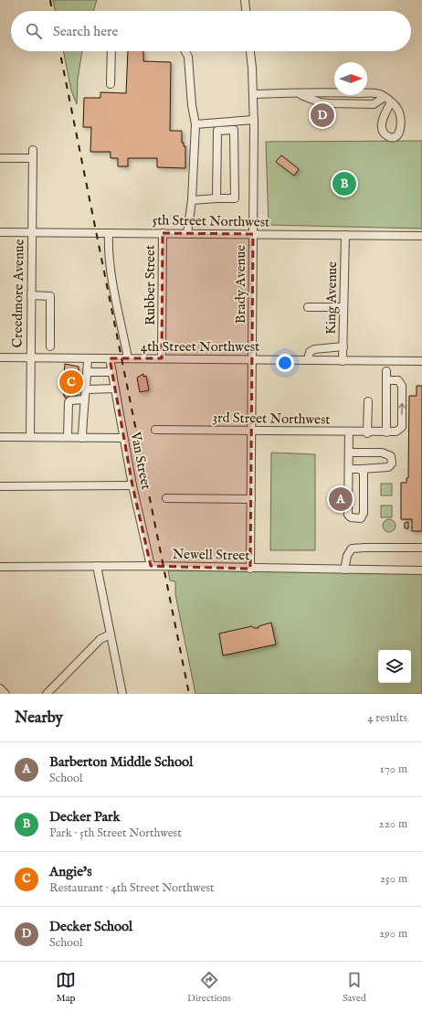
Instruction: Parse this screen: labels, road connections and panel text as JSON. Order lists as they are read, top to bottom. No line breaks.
{"streets":{"street":["5th Street Northwest","Brady Avenue","Rubber Street","Creedmore Avenue","King Avenue","4th Street Northwest","3rd Street Northwest","Van Street","Newell Street"]},"crossings":[["5th Street Northwest","Brady Avenue"],["5th Street Northwest","Rubber Street"],["5th Street Northwest","Creedmore Avenue"],["5th Street Northwest","King Avenue"],["Brady Avenue","4th Street Northwest"],["Brady Avenue","3rd Street Northwest"],["Brady Avenue","Newell Street"],["Rubber Street","4th Street Northwest"],["Creedmore Avenue","4th Street Northwest"],["King Avenue","4th Street Northwest"],["4th Street Northwest","Van Street"],["Van Street","Newell Street"]],"north":"right","page":{"search":"Search here","pins":["D","B","C","A"],"heading":["Nearby","4 results"],"list":[{"mark":"A","name":"Barberton Middle School","note":"School","value":"170 m"},{"mark":"B","name":"Decker Park","note":"Park · 5th Street Northwest","value":"220 m"},{"mark":"C","name":"Angie's","note":"Restaurant · 4th Street Northwest","value":"250 m"},{"mark":"D","name":"Decker School","note":"School","value":"290 m"}],"nav":["Map","Directions","Saved"]}}
